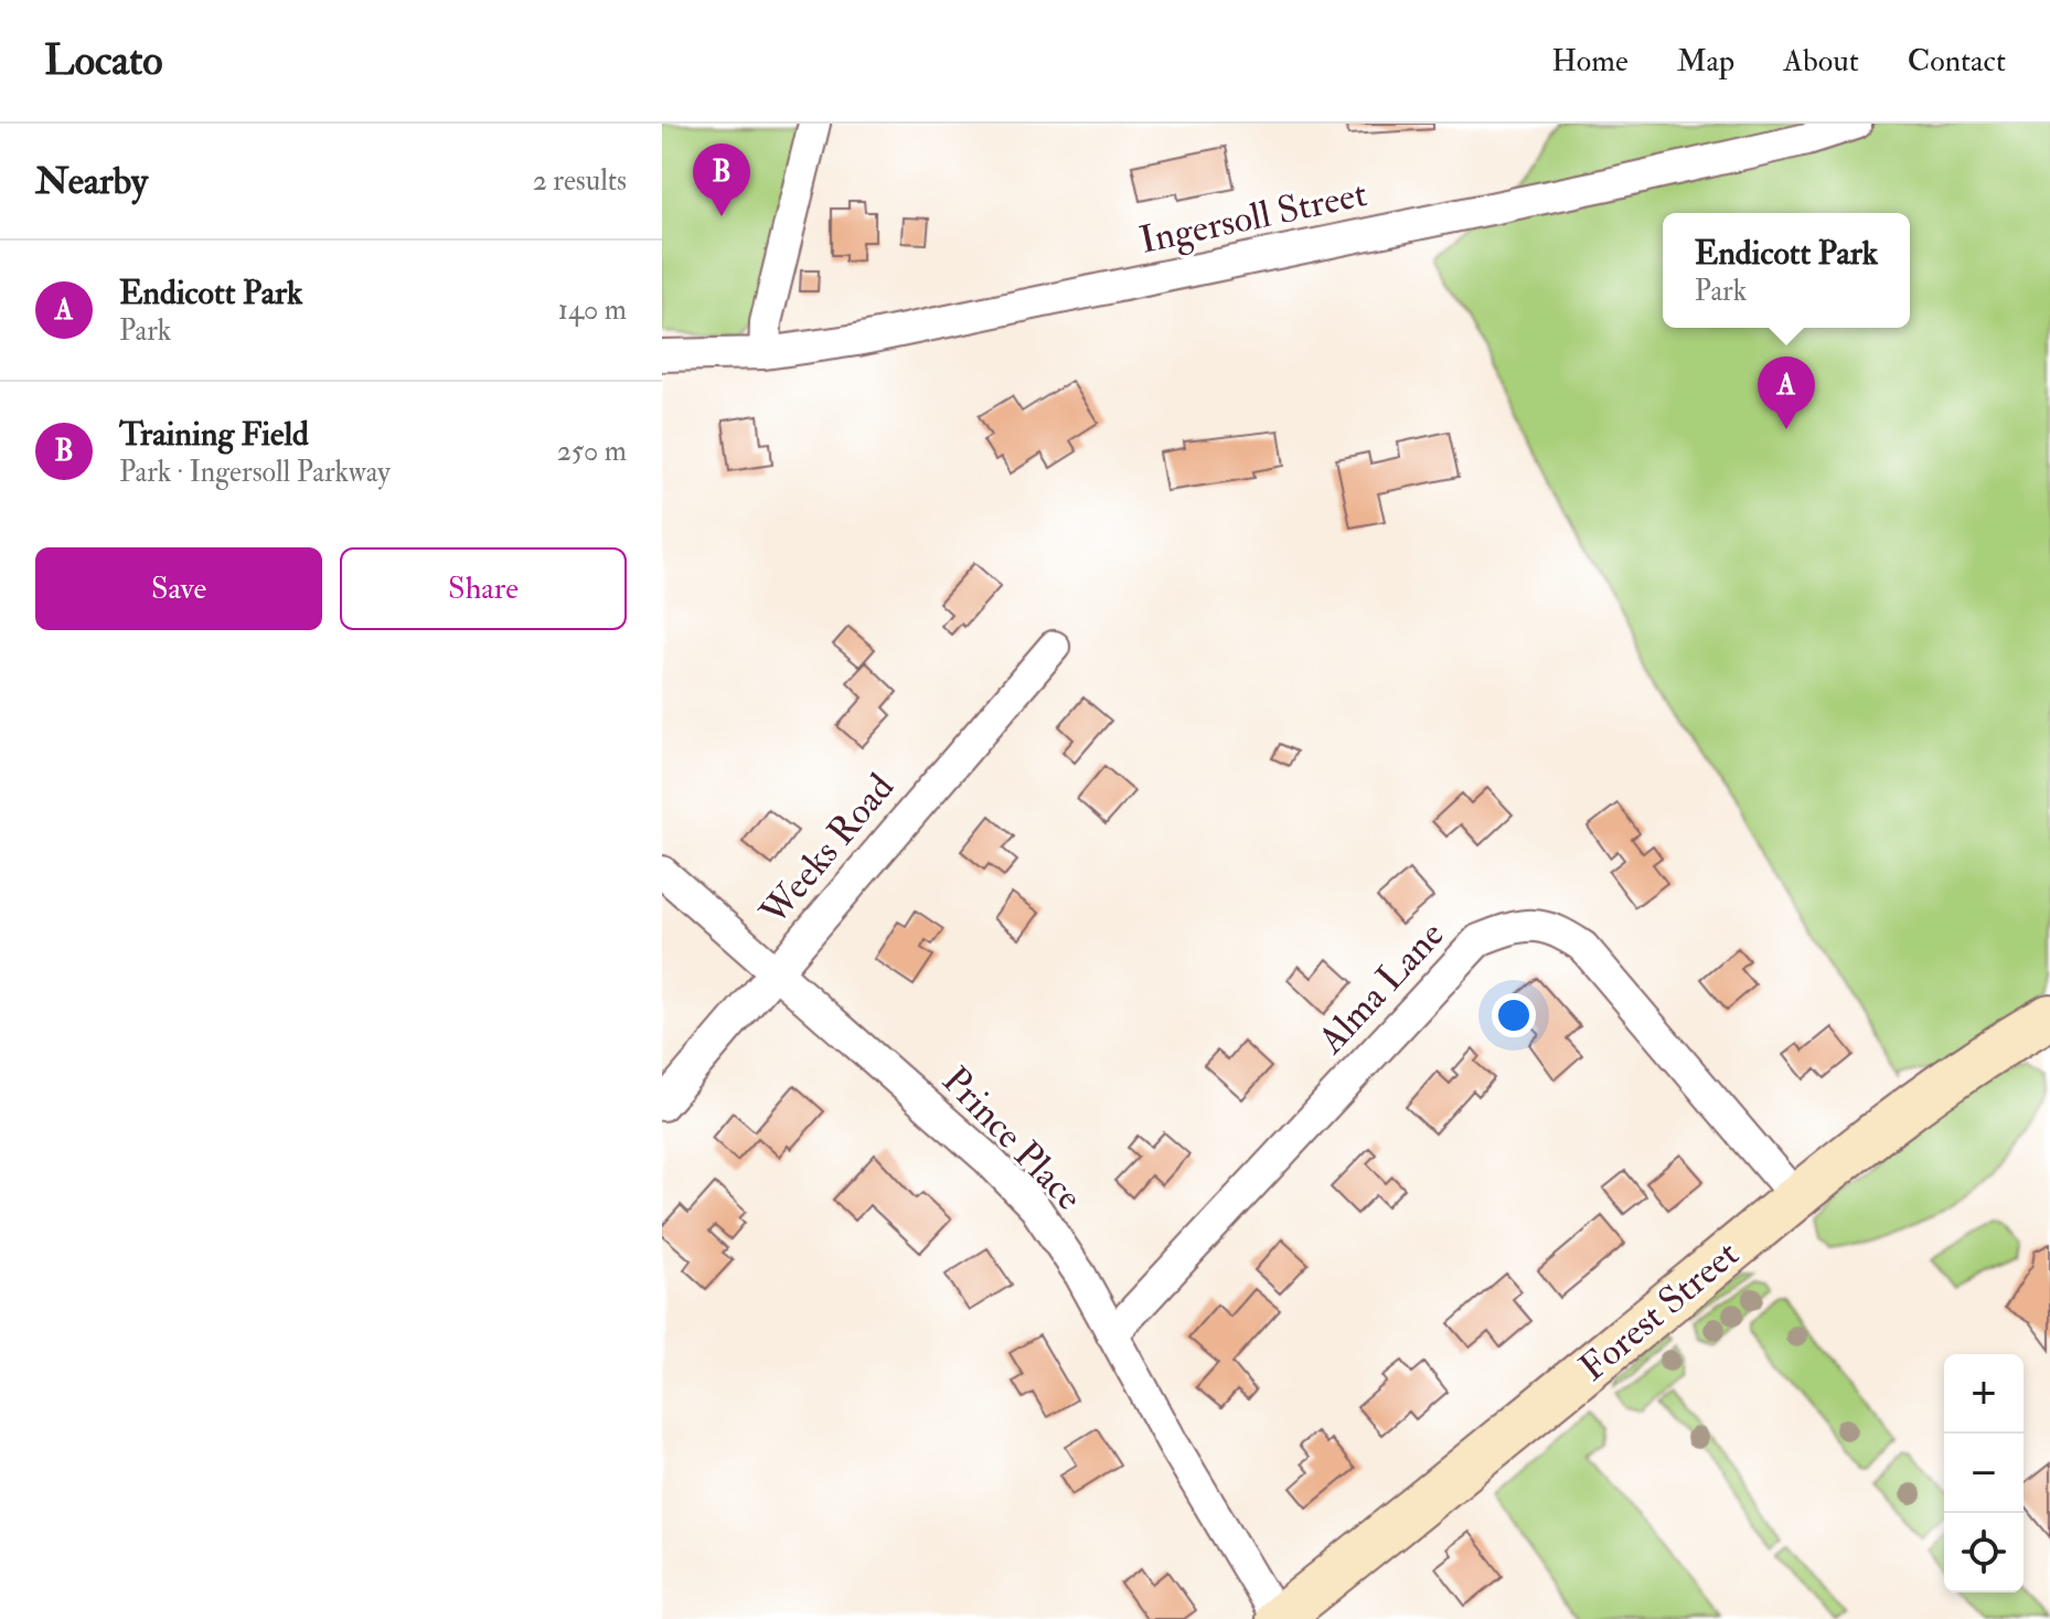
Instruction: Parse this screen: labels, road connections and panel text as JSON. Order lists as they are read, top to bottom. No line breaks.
{"streets":{"street":["Ingersoll Street","Weeks Road","Alma Lane","Prince Place","Forest Street"]},"crossings":[["Weeks Road","Prince Place"],["Alma Lane","Prince Place"],["Alma Lane","Forest Street"],["Prince Place","Forest Street"]],"page":{"header":"Locato","nav":["Home","Map","About","Contact"],"heading":["Nearby","2 results"],"pins":["B","A"],"popup":["Endicott Park","Park"],"list":[{"mark":"A","name":"Endicott Park","note":"Park","value":"140 m"},{"mark":"B","name":"Training Field","note":"Park · Ingersoll Parkway","value":"250 m"}],"buttons":["Save","Share"],"map_buttons":["+","−"]}}
